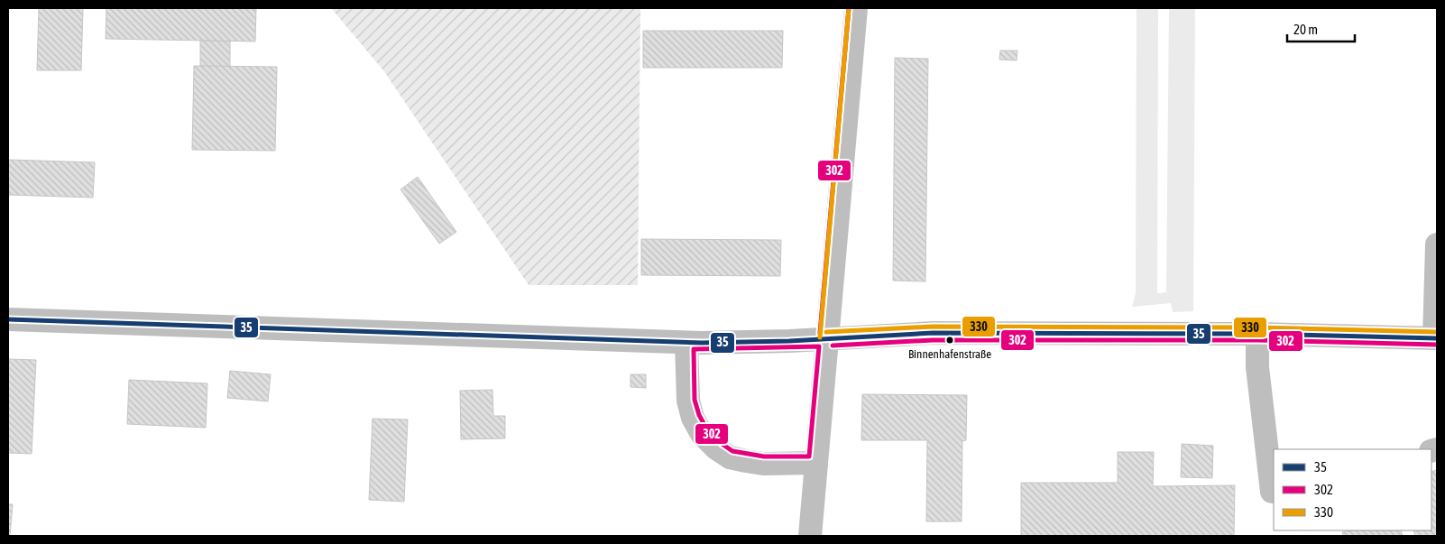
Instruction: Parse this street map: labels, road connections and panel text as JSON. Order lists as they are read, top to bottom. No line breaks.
{"places":["Binnenhafenstraße"],"lines":["transit line 302","transit line 330","transit line 35"],"legend":["35","302","330"],"scale_bar":"20 m"}
